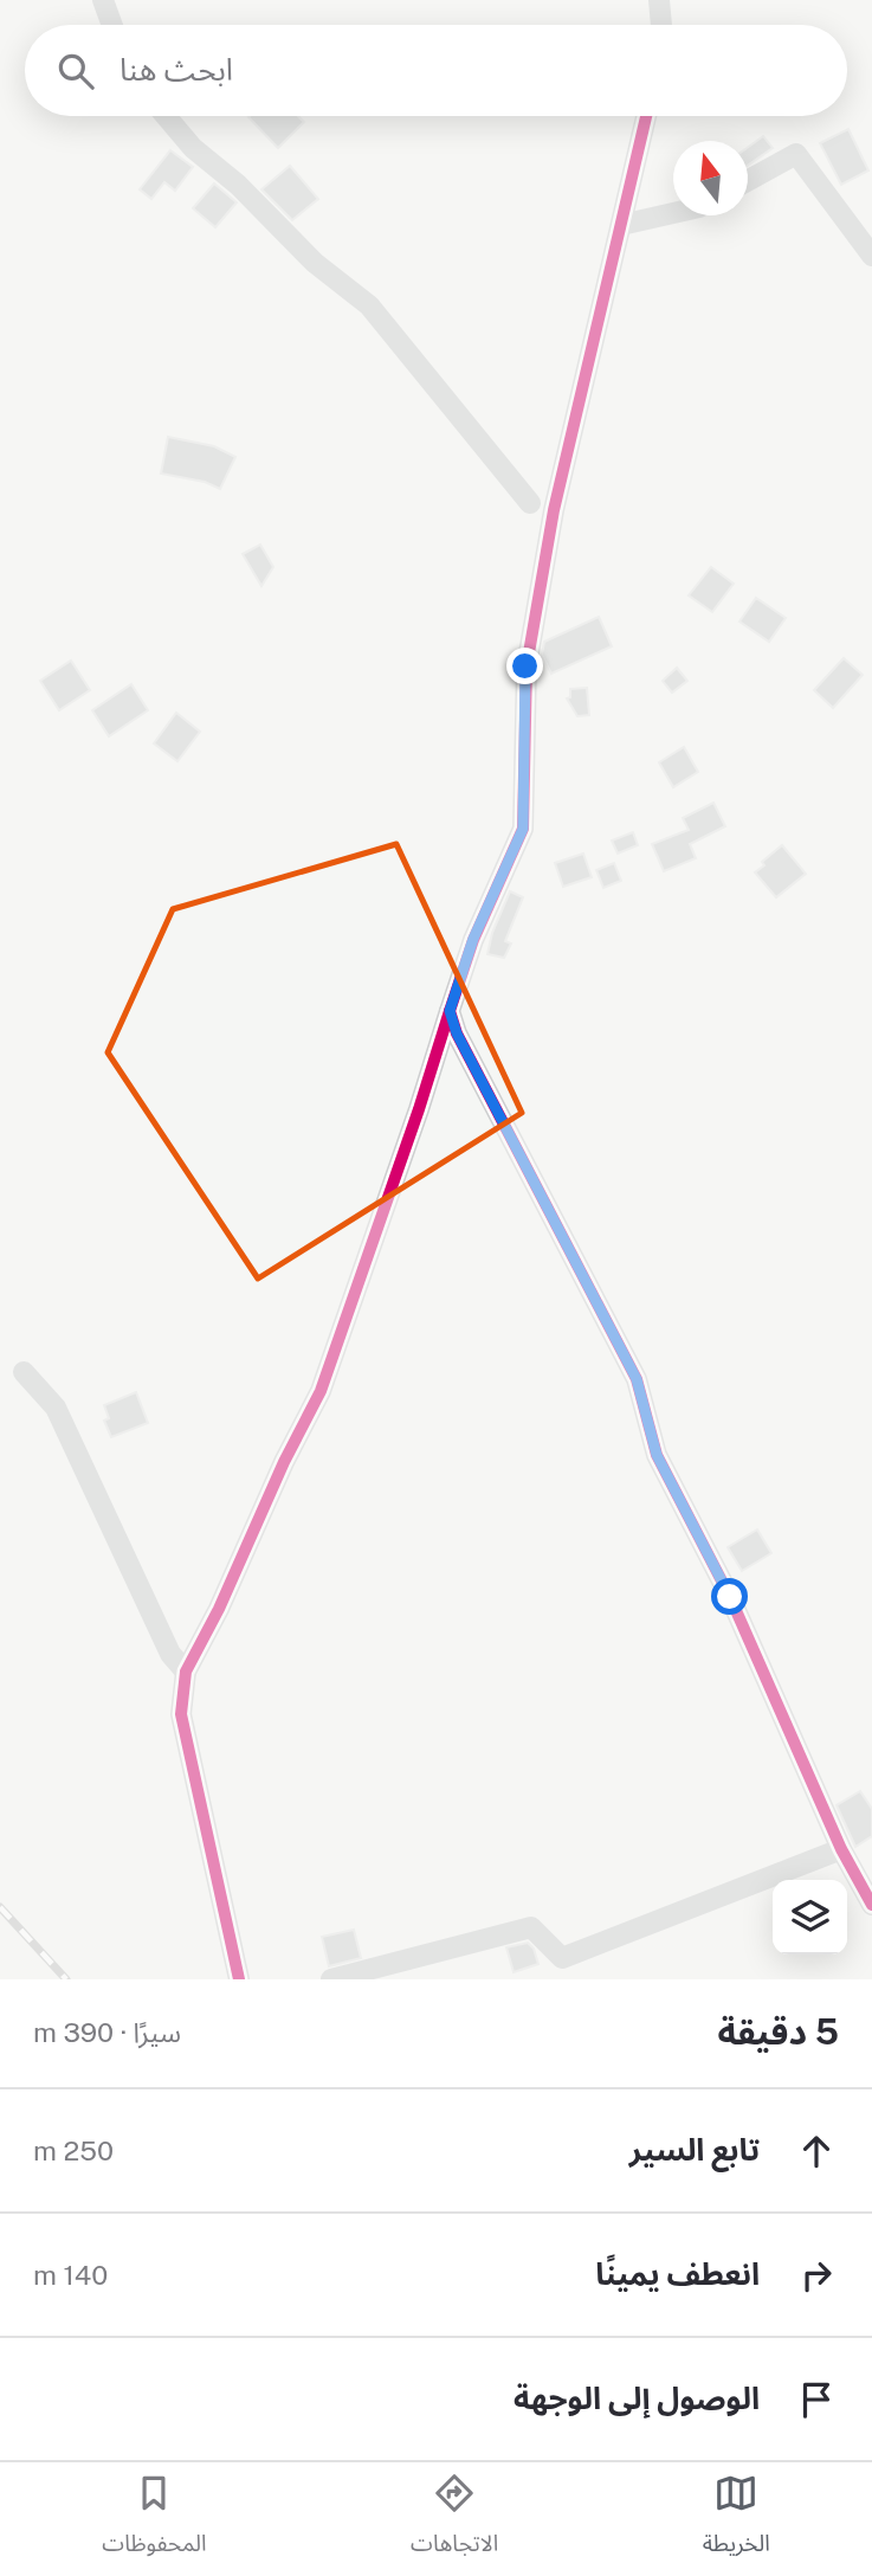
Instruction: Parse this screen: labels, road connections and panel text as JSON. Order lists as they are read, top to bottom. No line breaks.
{"north":"top","page":{"search":"ابحث هنا","heading":["5 دقيقة","سيرًا · 390 m"],"list":[["تابع السير","250 m"],["انعطف يمينًا","140 m"],"الوصول إلى الوجهة"],"nav":["الخريطة","الاتجاهات","المحفوظات"]}}
